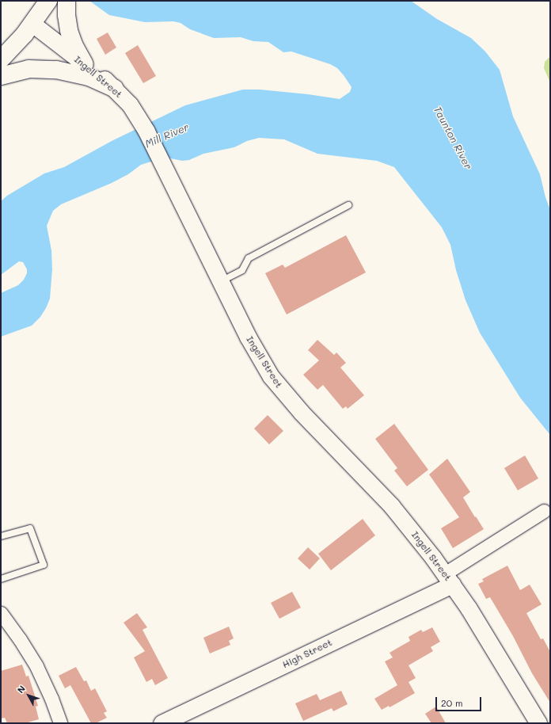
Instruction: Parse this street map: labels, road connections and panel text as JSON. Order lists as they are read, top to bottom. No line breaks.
{"streets":{"street":["Ingell Street","High Street"]},"crossings":[["Ingell Street","High Street"]],"water":["Mill River","Taunton River"],"scale_bar":"20 m","north":"top left"}
